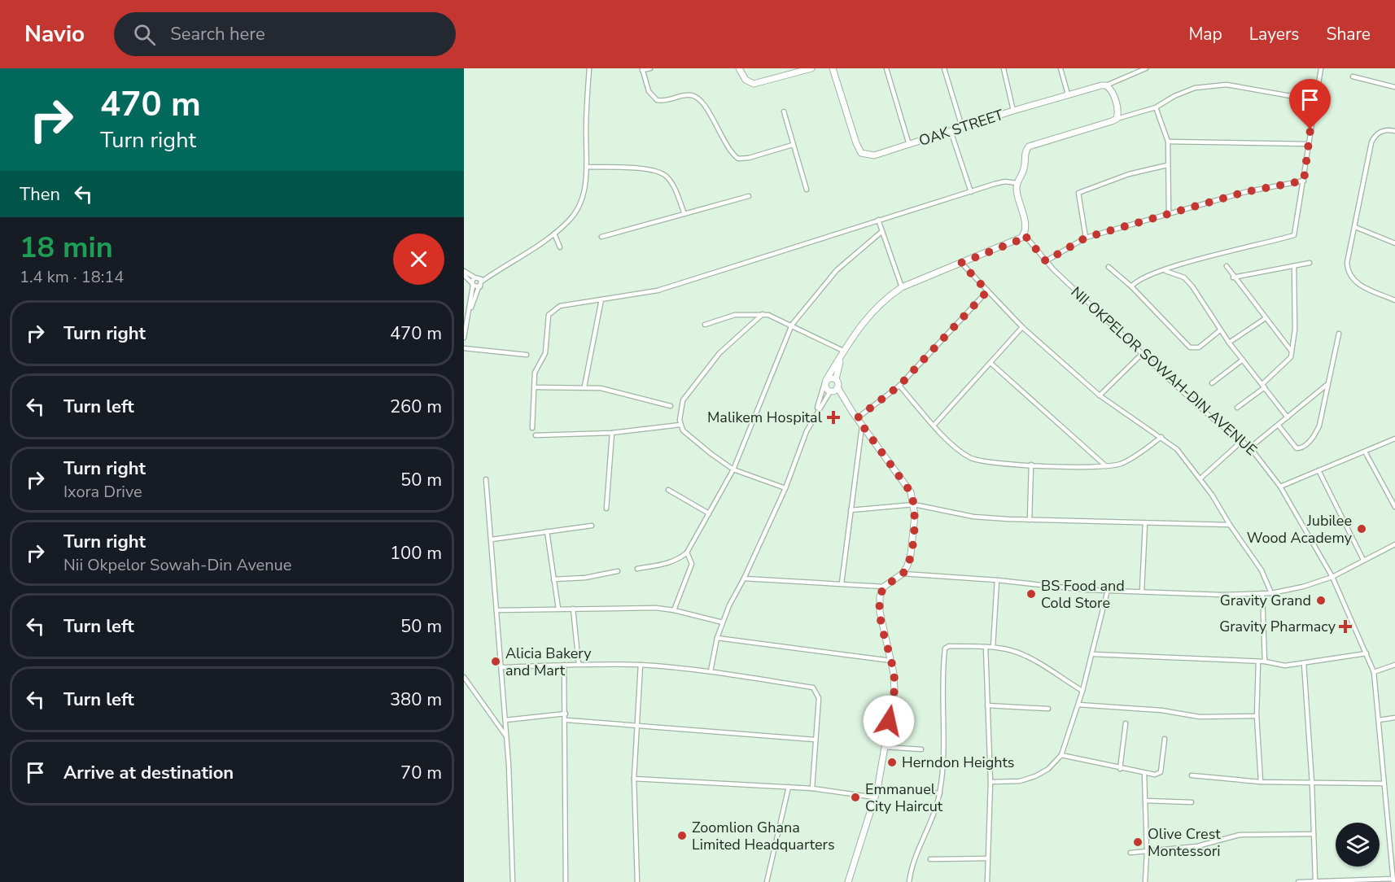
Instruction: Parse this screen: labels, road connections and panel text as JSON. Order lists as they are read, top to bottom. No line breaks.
{"streets":{"street":["OAK STREET","NII OKPELOR SOWAH-DIN AVENUE"]},"places":{"health":["Malikem Hospital","Gravity Pharmacy"],"other":["Jubilee Wood Academy","BS Food and Cold Store","Gravity Grand","Alicia Bakery and Mart","Herndon Heights","Emmanuel City Haircut","Zoomlion Ghana Limited Headquarters","Olive Crest Montessori"]},"page":{"header":"Navio","search":"Search here","nav":["Map","Layers","Share"],"turn":["470 m","Turn right"],"then":"Then","heading":["18 min","1.4 km · 18:14"],"list":[{"name":"Turn right","value":"470 m"},{"name":"Turn left","value":"260 m"},{"name":"Turn right","note":"Ixora Drive","value":"50 m"},{"name":"Turn right","note":"Nii Okpelor Sowah-Din Avenue","value":"100 m"},{"name":"Turn left","value":"50 m"},{"name":"Turn left","value":"380 m"},{"name":"Arrive at destination","value":"70 m"}]}}
